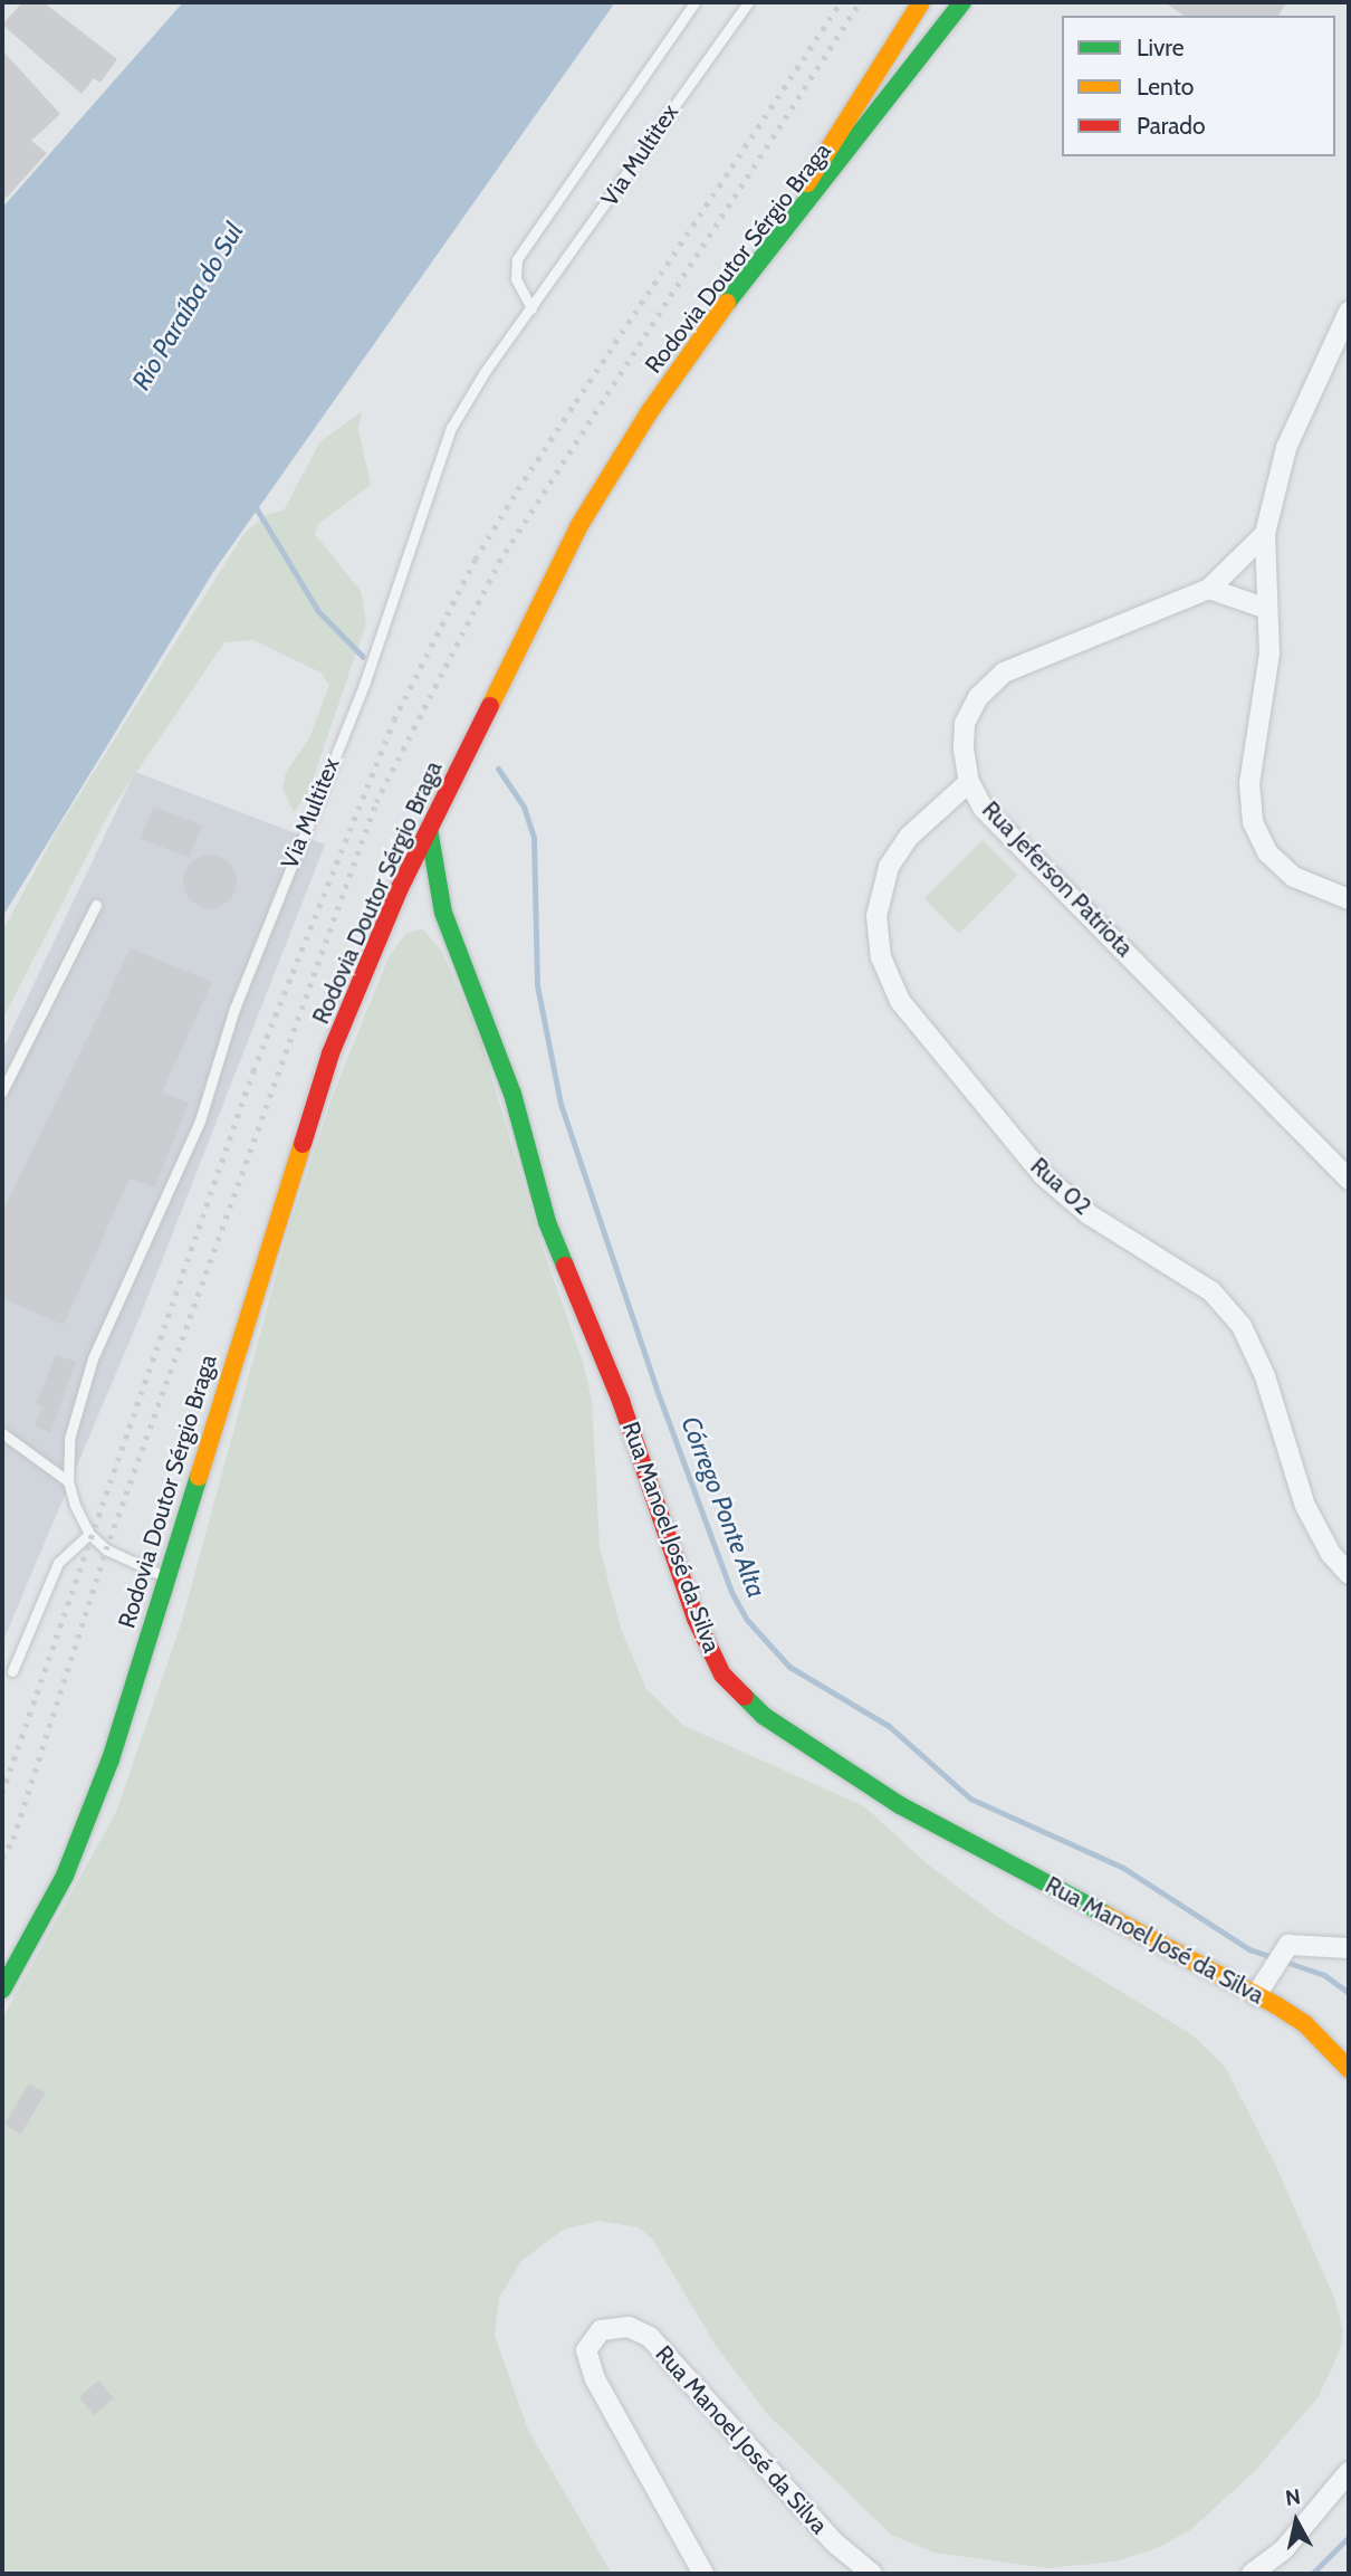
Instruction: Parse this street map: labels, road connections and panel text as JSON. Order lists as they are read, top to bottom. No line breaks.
{"streets":{"main road":["Rodovia Doutor Sérgio Braga","Rua Manoel José da Silva"],"street":["Rua Jeferson Patriota","Rua 02"],"lane":["Via Multitex"]},"crossings":[["Rodovia Doutor Sérgio Braga","Rua Manoel José da Silva"],["Rua Jeferson Patriota","Rua 02"]],"water":["Rio Paraíba do Sul","Córrego Ponte Alta"],"legend":["Livre","Lento","Parado"],"north":"top"}
